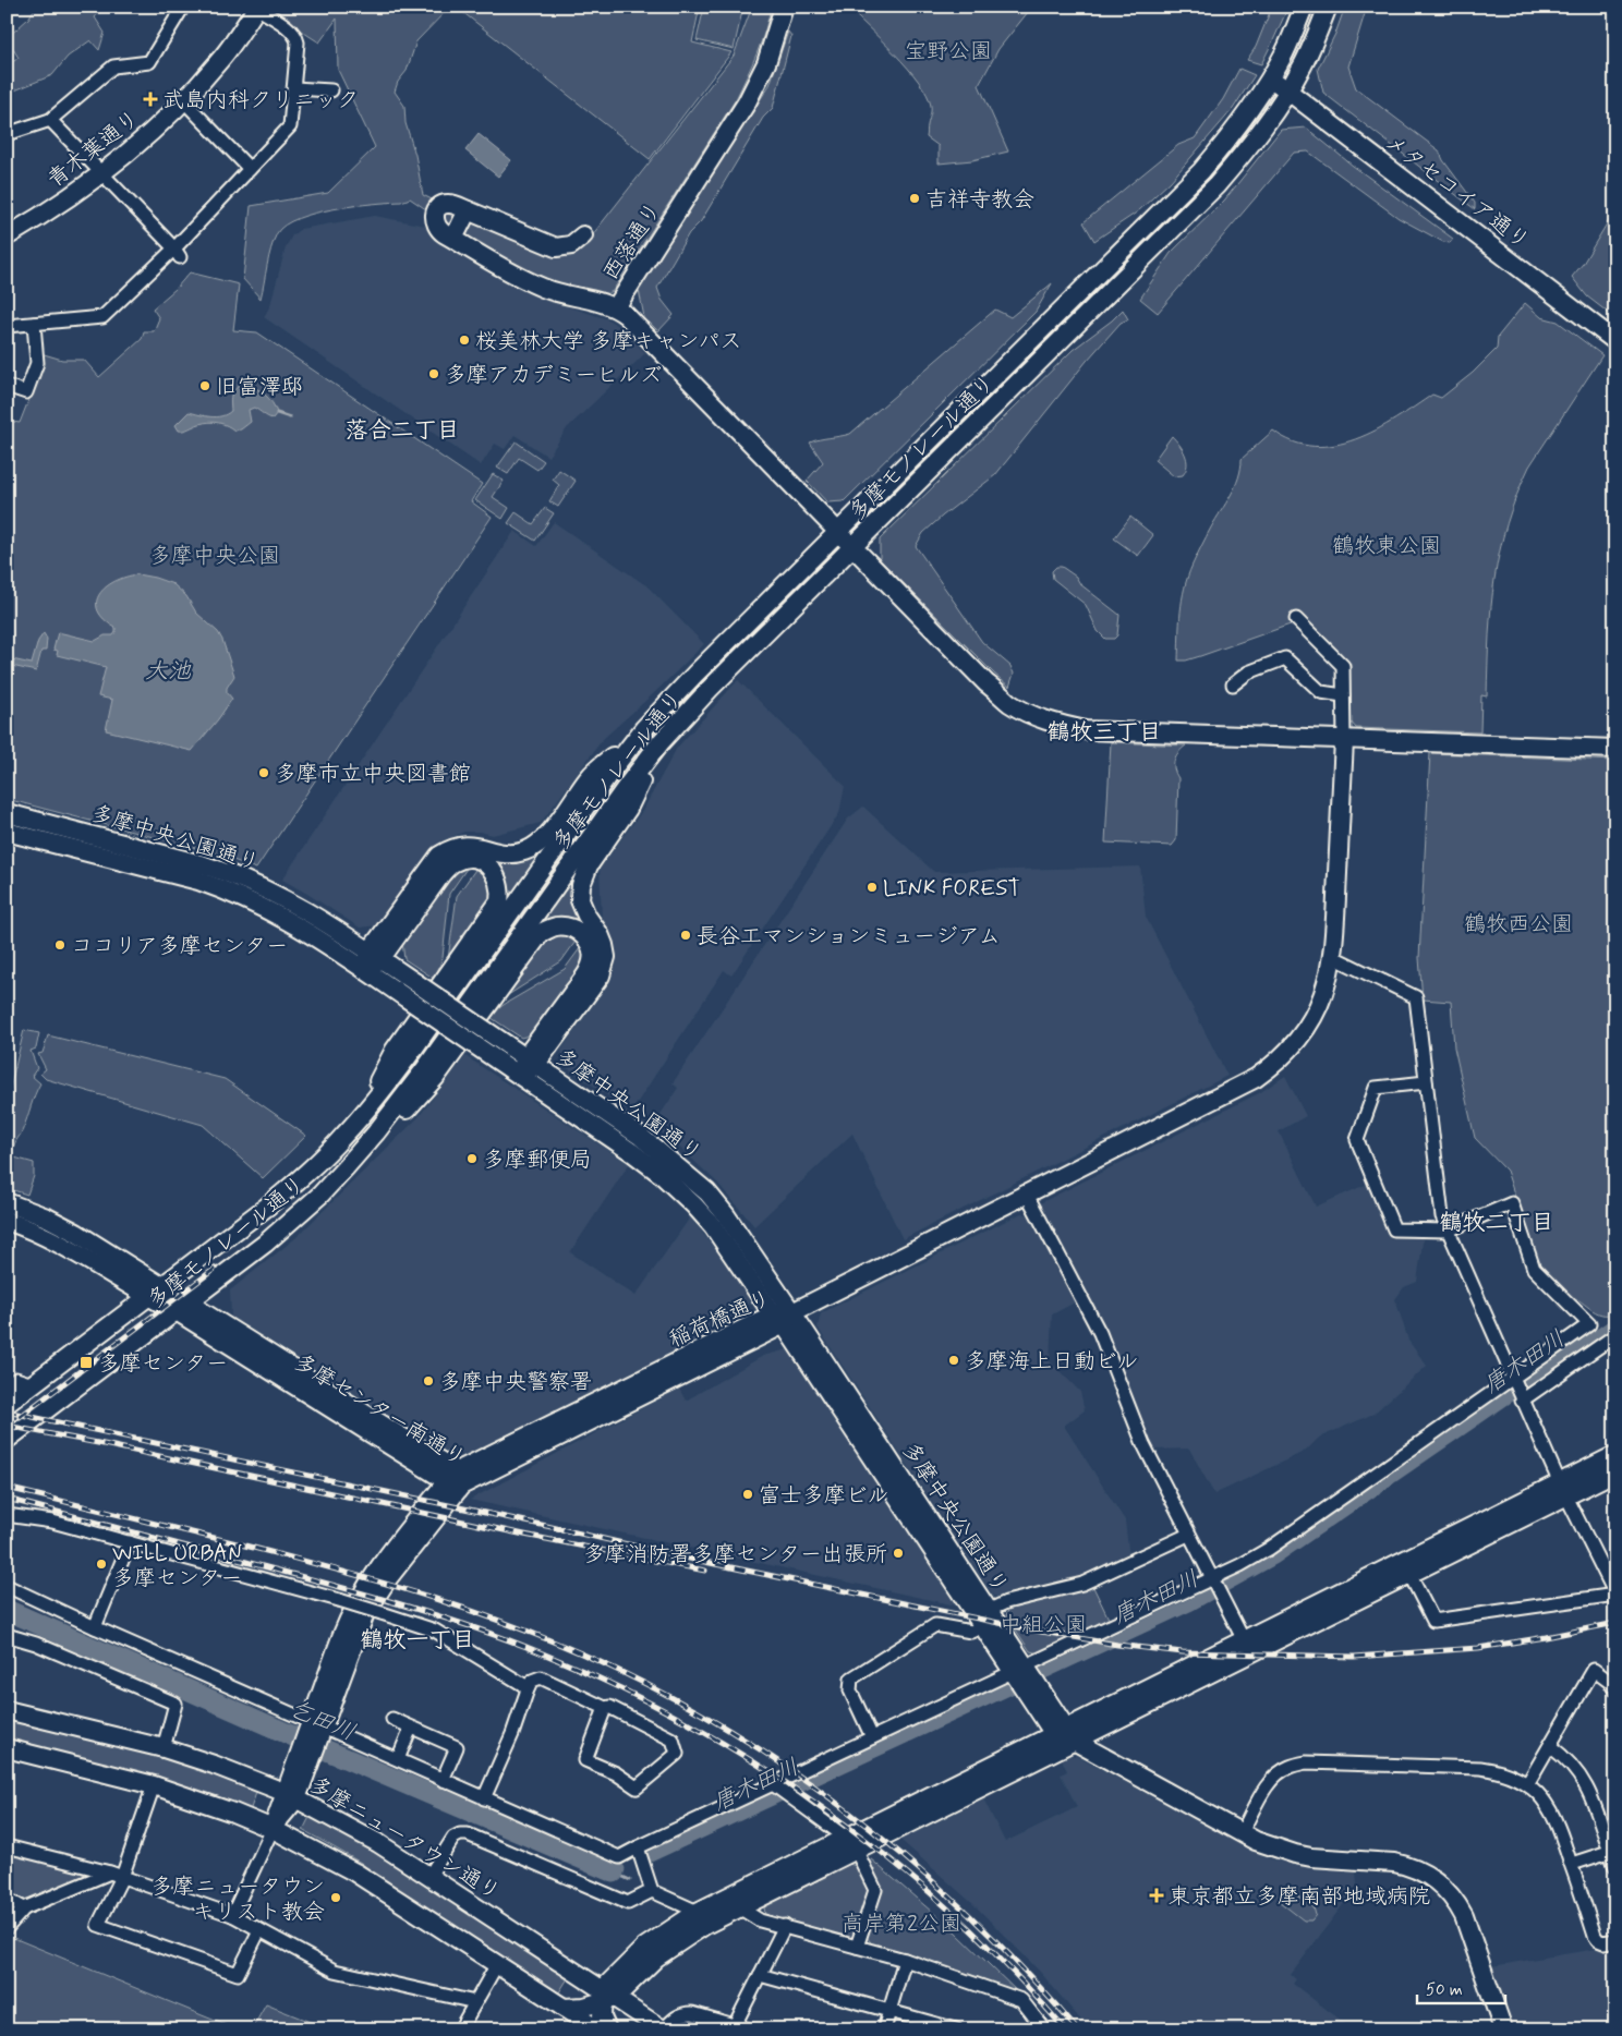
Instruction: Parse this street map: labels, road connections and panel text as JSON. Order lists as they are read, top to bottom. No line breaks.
{"streets":{"main road":["青木葉通り","メタセコイア通り","西落通り","多摩モノレール通り","多摩中央公園通り","稲荷橋通り","多摩センター南通り","多摩ニュータウン通り"]},"crossings":[["メタセコイア通り","多摩モノレール通り"],["西落通り","多摩モノレール通り"],["西落通り","稲荷橋通り"],["多摩モノレール通り","多摩センター南通り"],["多摩中央公園通り","稲荷橋通り"],["稲荷橋通り","多摩センター南通り"],["稲荷橋通り","多摩ニュータウン通り"]],"districts":["落合二丁目","鶴牧三丁目","鶴牧二丁目","鶴牧一丁目"],"water":["大池","唐木田川","乞田川"],"parks":["宝野公園","鶴牧東公園","多摩中央公園","鶴牧西公園","中組公園","高岸第2公園"],"places":{"health":["武島内科クリニック","東京都立多摩南部地域病院"],"other":["吉祥寺教会","桜美林大学 多摩キャンパス","多摩アカデミーヒルズ","旧富澤邸","多摩市立中央図書館","LINK FOREST","長谷工マンションミュージアム","ココリア多摩センター","多摩郵便局","多摩海上日動ビル","多摩中央警察署","富士多摩ビル","多摩消防署多摩センター出張所","WILL URBAN 多摩センター","多摩ニュータウン キリスト教会"],"transit":["多摩センター"]},"scale_bar":"50 m"}
